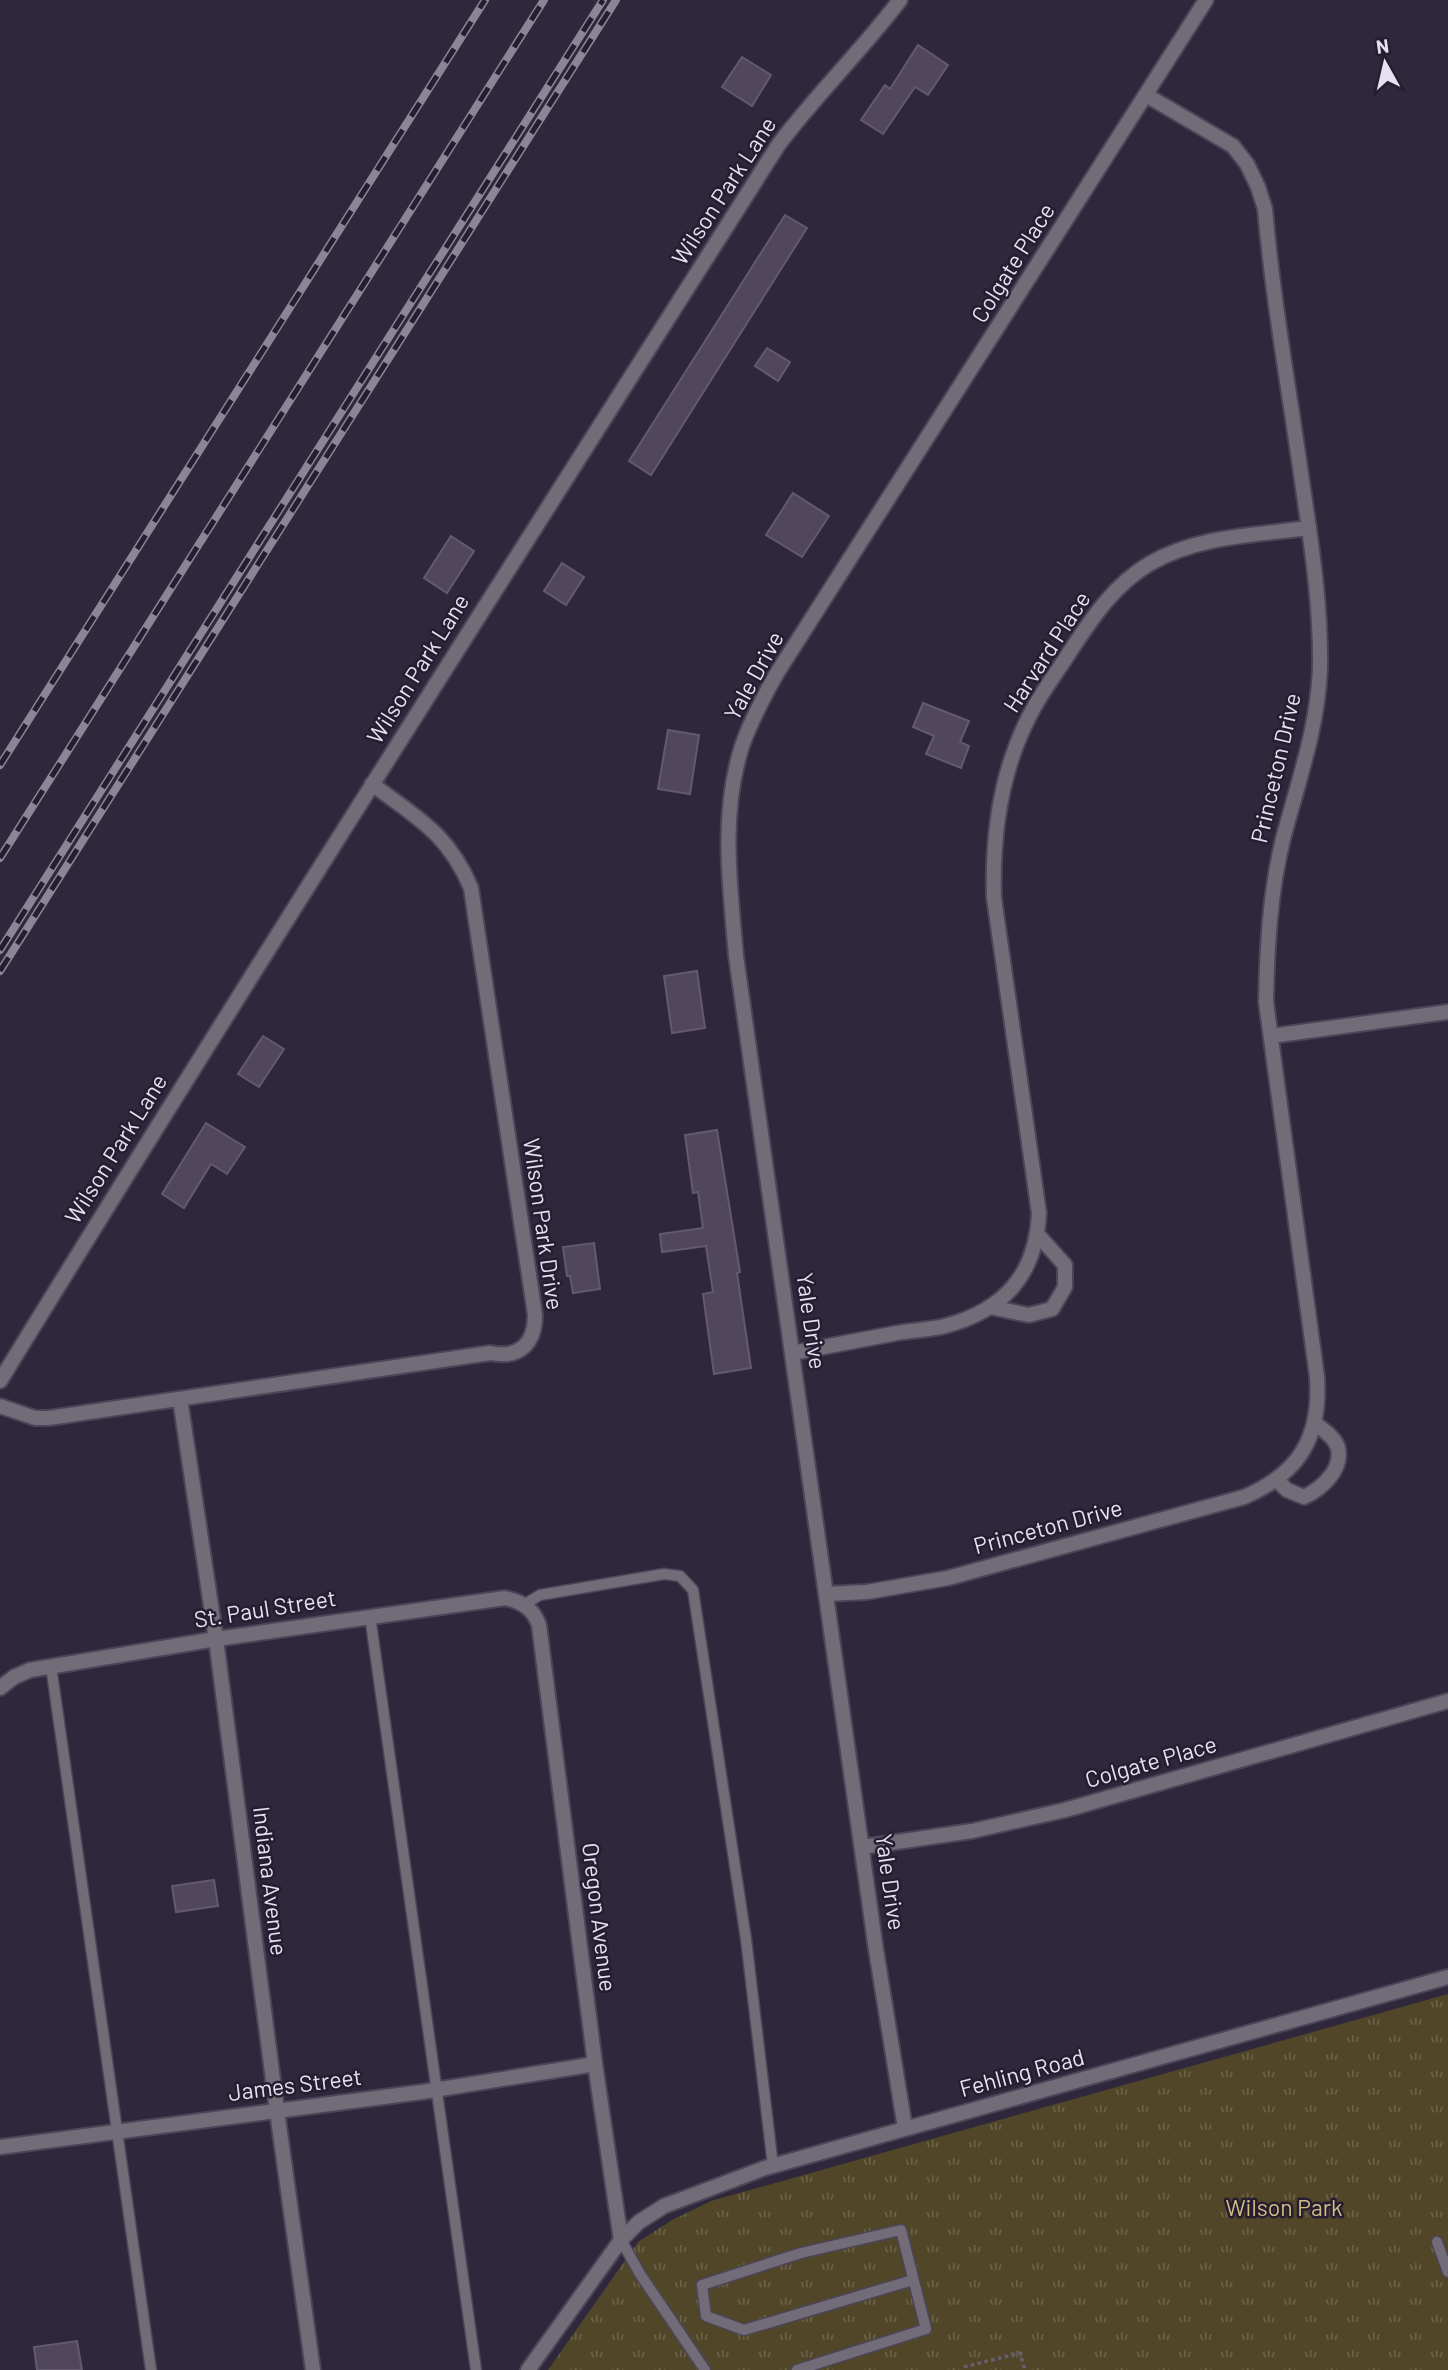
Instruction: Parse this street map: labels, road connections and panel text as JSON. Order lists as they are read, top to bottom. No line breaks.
{"streets":{"street":["Wilson Park Lane","Colgate Place","Harvard Place","Yale Drive","Princeton Drive","Wilson Park Drive","St. Paul Street","Indiana Avenue","Oregon Avenue","Fehling Road","James Street"]},"crossings":[["Wilson Park Lane","Wilson Park Drive"],["Colgate Place","Yale Drive"],["Colgate Place","Princeton Drive"],["Harvard Place","Yale Drive"],["Harvard Place","Princeton Drive"],["Yale Drive","Princeton Drive"],["Yale Drive","Fehling Road"],["Wilson Park Drive","Indiana Avenue"],["St. Paul Street","Indiana Avenue"],["St. Paul Street","Oregon Avenue"],["Indiana Avenue","James Street"],["Oregon Avenue","Fehling Road"],["Oregon Avenue","James Street"]],"parks":["Wilson Park"],"north":"top"}
